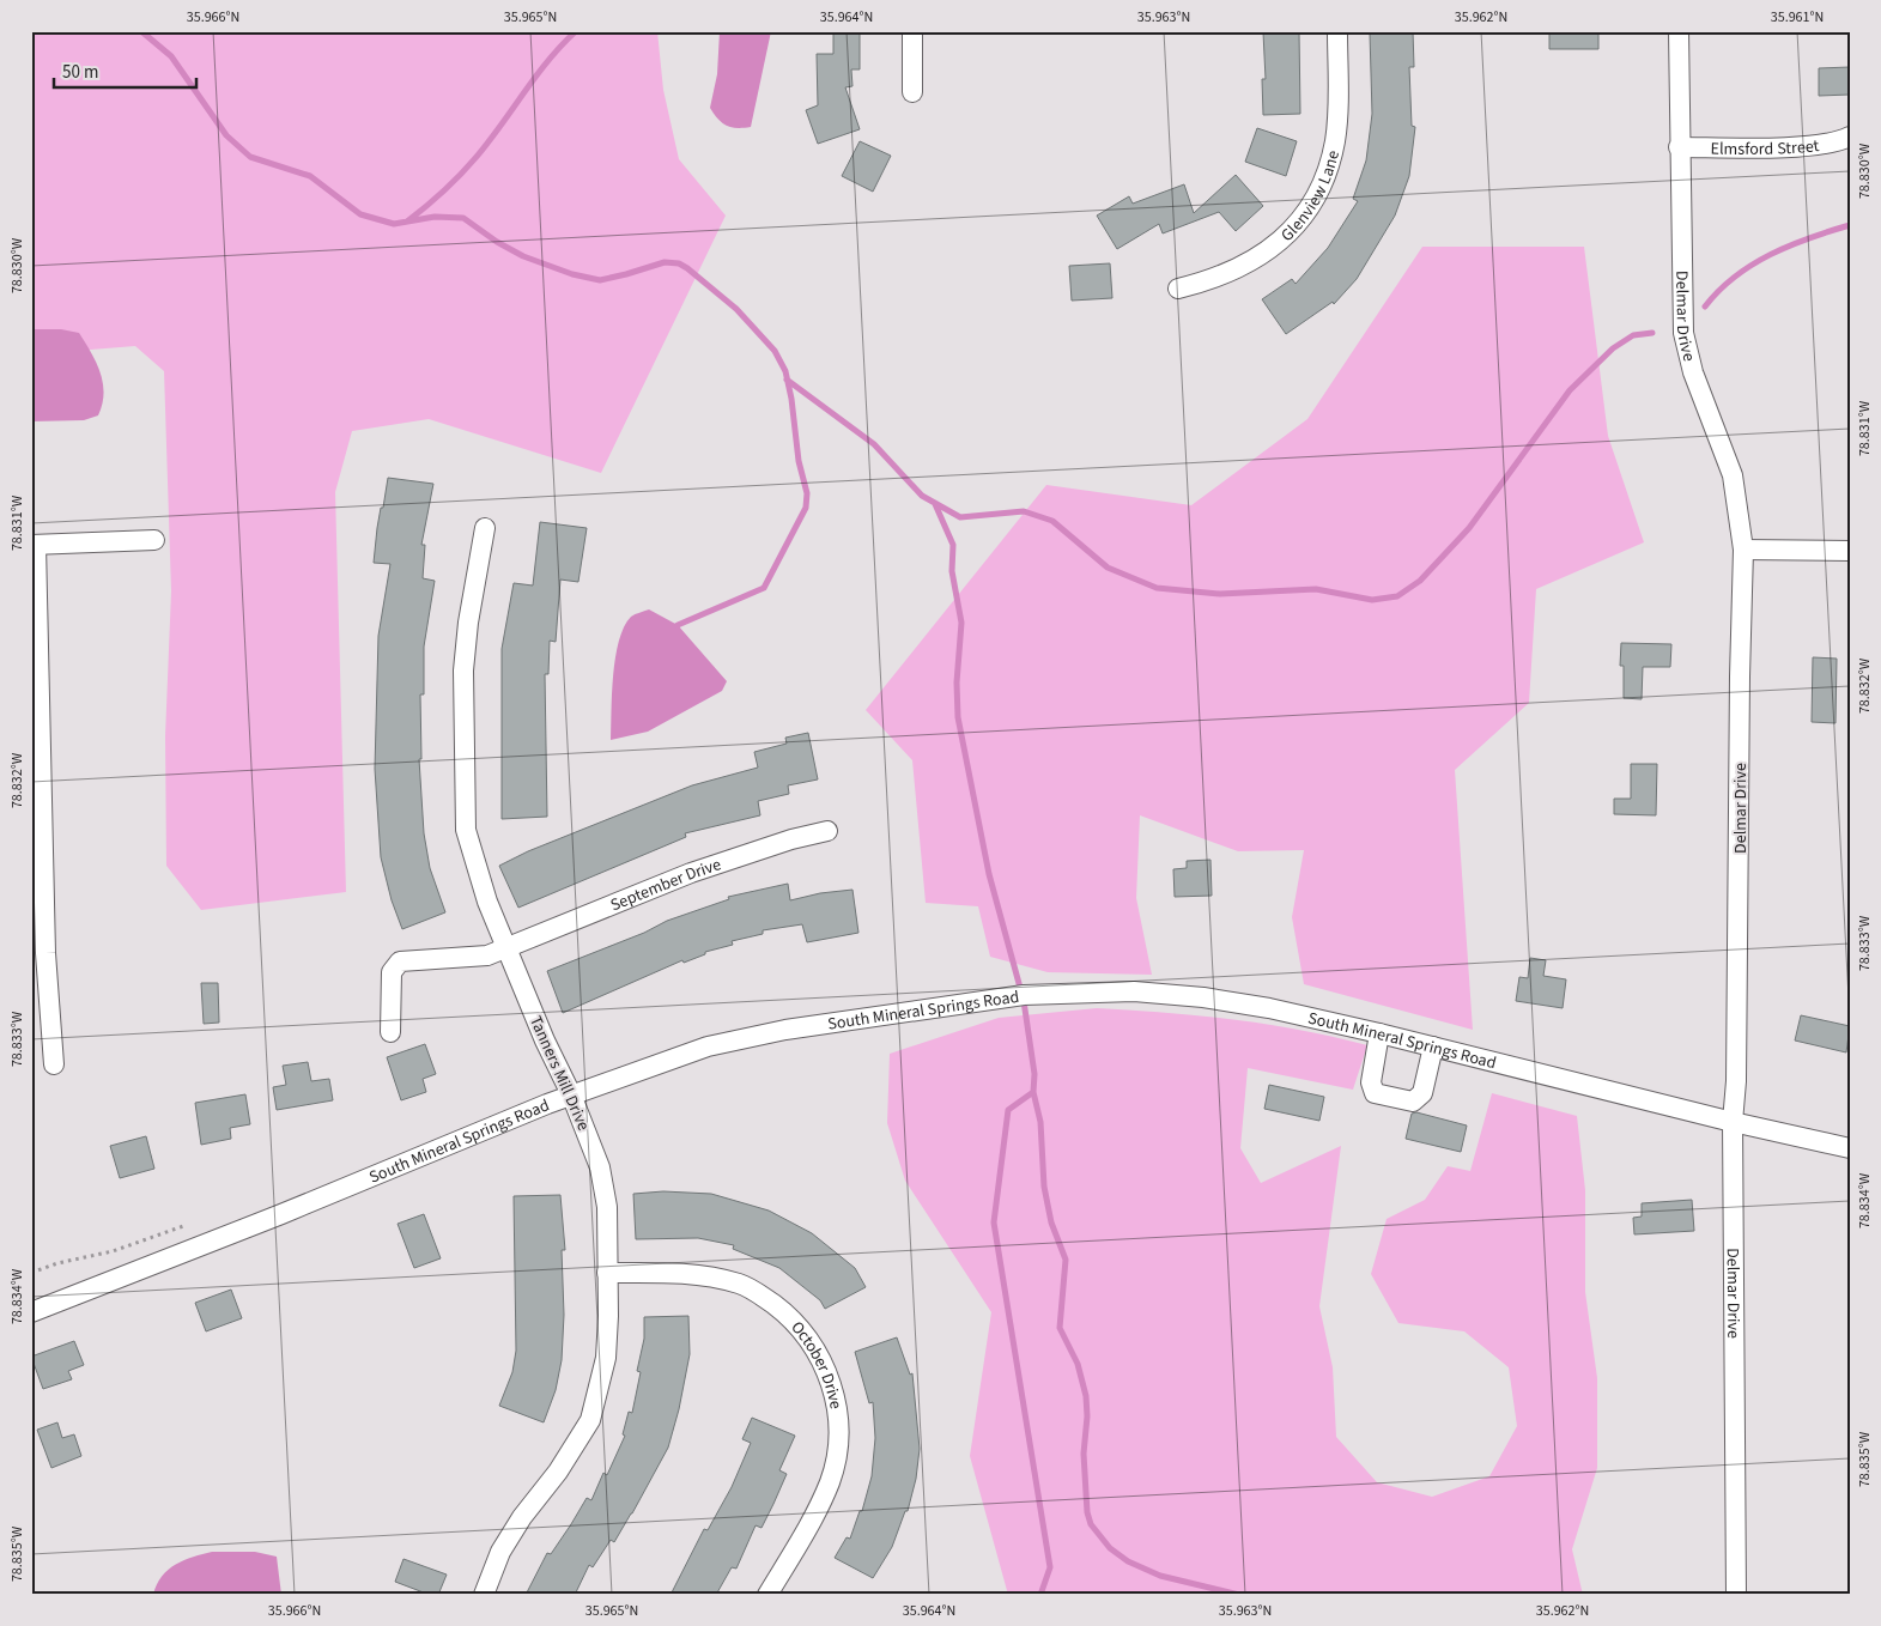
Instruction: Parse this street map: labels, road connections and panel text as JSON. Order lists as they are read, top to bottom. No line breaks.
{"streets":{"street":["Elmsford Street","Glenview Lane","Delmar Drive","September Drive","South Mineral Springs Road","Tanners Mill Drive","October Drive"]},"crossings":[["Elmsford Street","Delmar Drive"],["Delmar Drive","South Mineral Springs Road"],["September Drive","Tanners Mill Drive"],["South Mineral Springs Road","Tanners Mill Drive"],["Tanners Mill Drive","October Drive"]],"scale_bar":"50 m","coordinates":["35.966°N","35.965°N","35.964°N","35.963°N","35.962°N","35.961°N","78.830°W","78.831°W","78.832°W","78.833°W","78.834°W","78.835°W"]}
